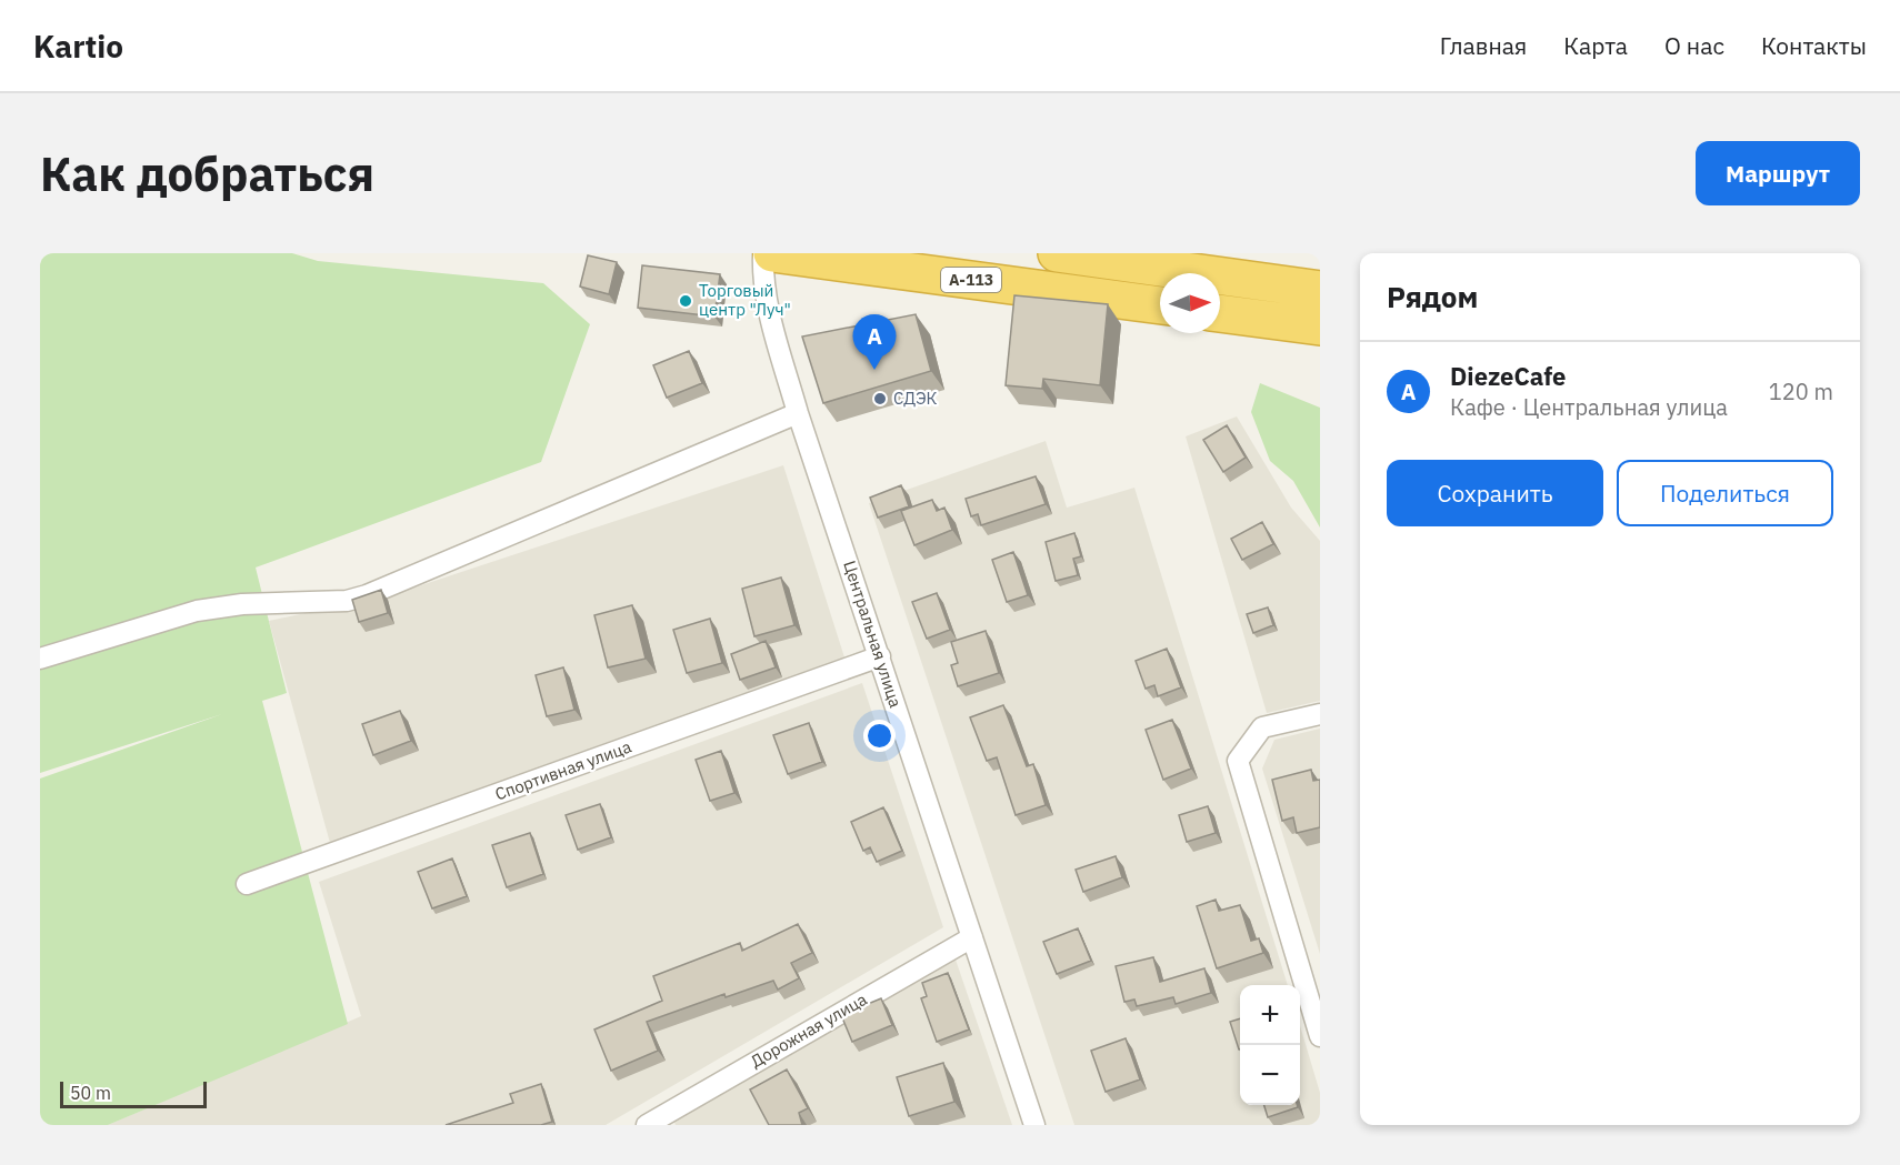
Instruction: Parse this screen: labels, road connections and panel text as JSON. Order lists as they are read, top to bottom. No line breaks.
{"streets":{"highway":["А-113"],"street":["Центральная улица","Спортивная улица","Дорожная улица"]},"crossings":[["Центральная улица","Спортивная улица"],["Центральная улица","Дорожная улица"]],"places":["Торговый центр \"Луч\"","СДЭК"],"scale_bar":"50 m","north":"right","page":{"header":"Kartio","nav":["Главная","Карта","О нас","Контакты"],"buttons":["Маршрут",["Сохранить","Поделиться"]],"title":"Как добраться","heading":"Рядом","pins":"A","list":[{"mark":"A","name":"DiezeCafe","note":"Кафе · Центральная улица","value":"120 m"}],"map_buttons":["+","−"],"scale":"50 m"}}
